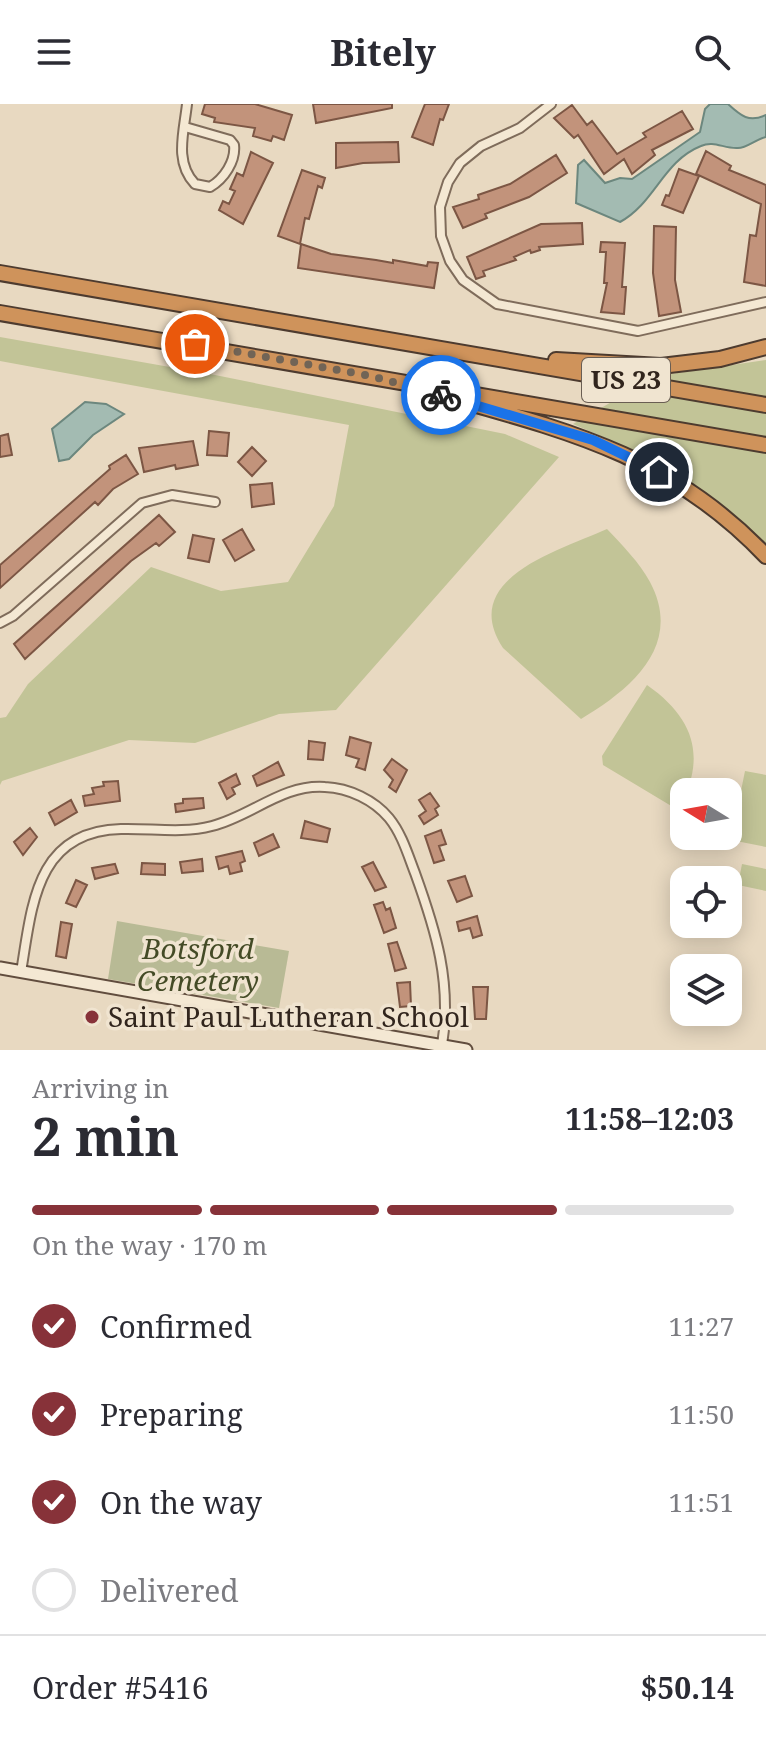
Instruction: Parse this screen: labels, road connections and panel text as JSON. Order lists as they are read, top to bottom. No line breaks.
{"streets":{"highway":["US 23"]},"parks":["Botsford Cemetery"],"places":["Saint Paul Lutheran School"],"north":"left","page":{"header":"Bitely","heading":["2 min","Arriving in","11:58–12:03"],"panel":["Order #5416","$50.14"],"bar":"On the way · 170 m","list":[["Confirmed","11:27"],["Preparing","11:50"],["On the way","11:51"],"Delivered"]}}
